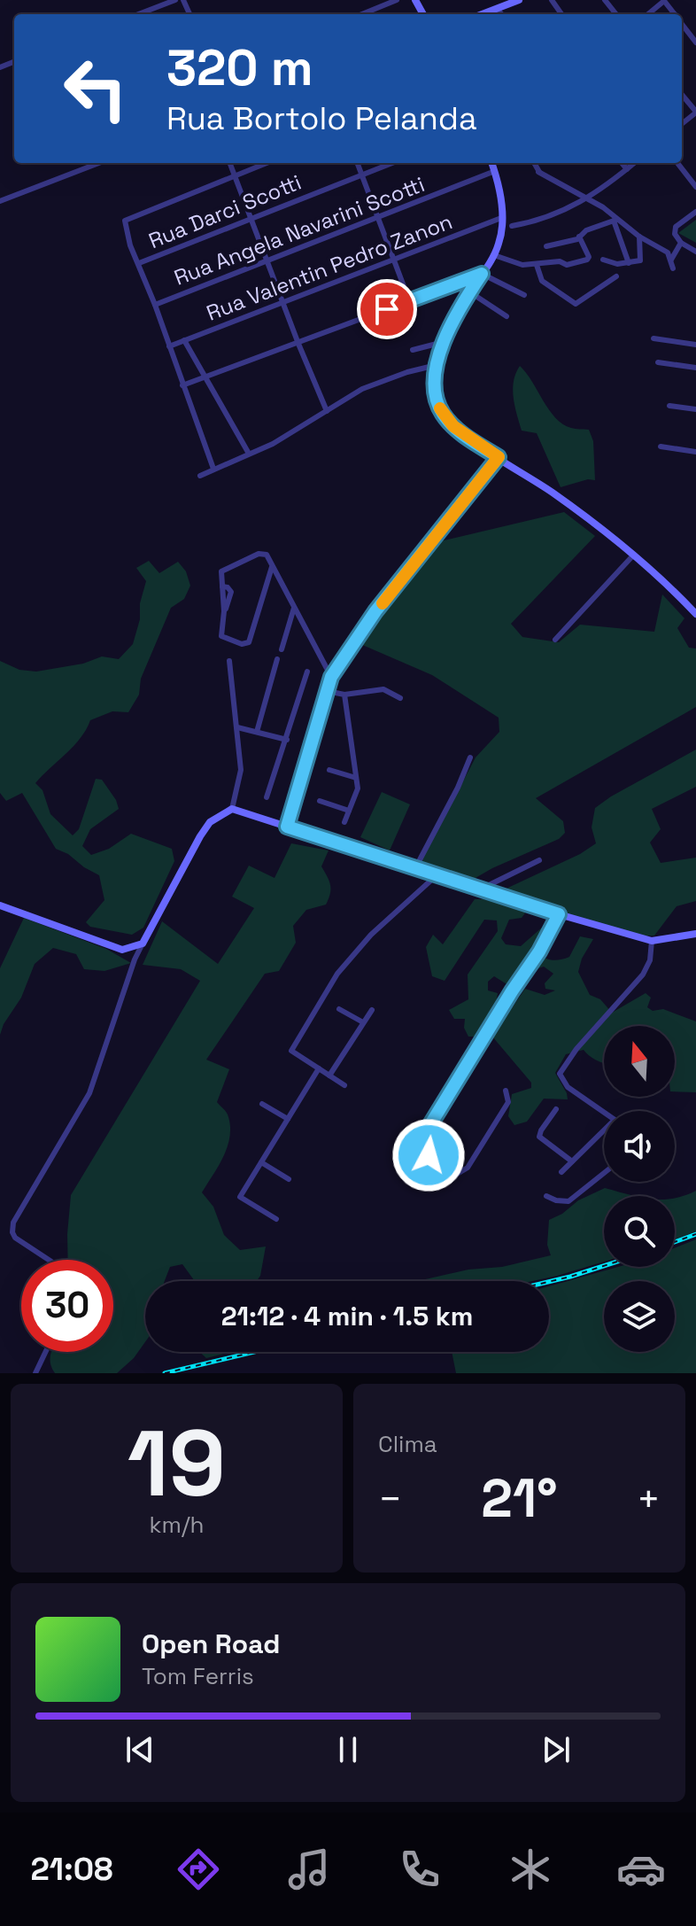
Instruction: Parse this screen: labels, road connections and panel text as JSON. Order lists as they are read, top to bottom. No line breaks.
{"streets":{"street":["Rua Darci Scotti","Rua Angela Navarini Scotti","Rua Valentin Pedro Zanon"]},"north":"top","page":{"turn":["320 m","Rua Bortolo Pelanda"],"limit":"30","trip":"21:12 · 4 min · 1.5 km","tile":[["19","km/h"],"Clima"],"heat":["−","21°","+"],"song":["Open Road","Tom Ferris"],"tabs":"21:08"}}
